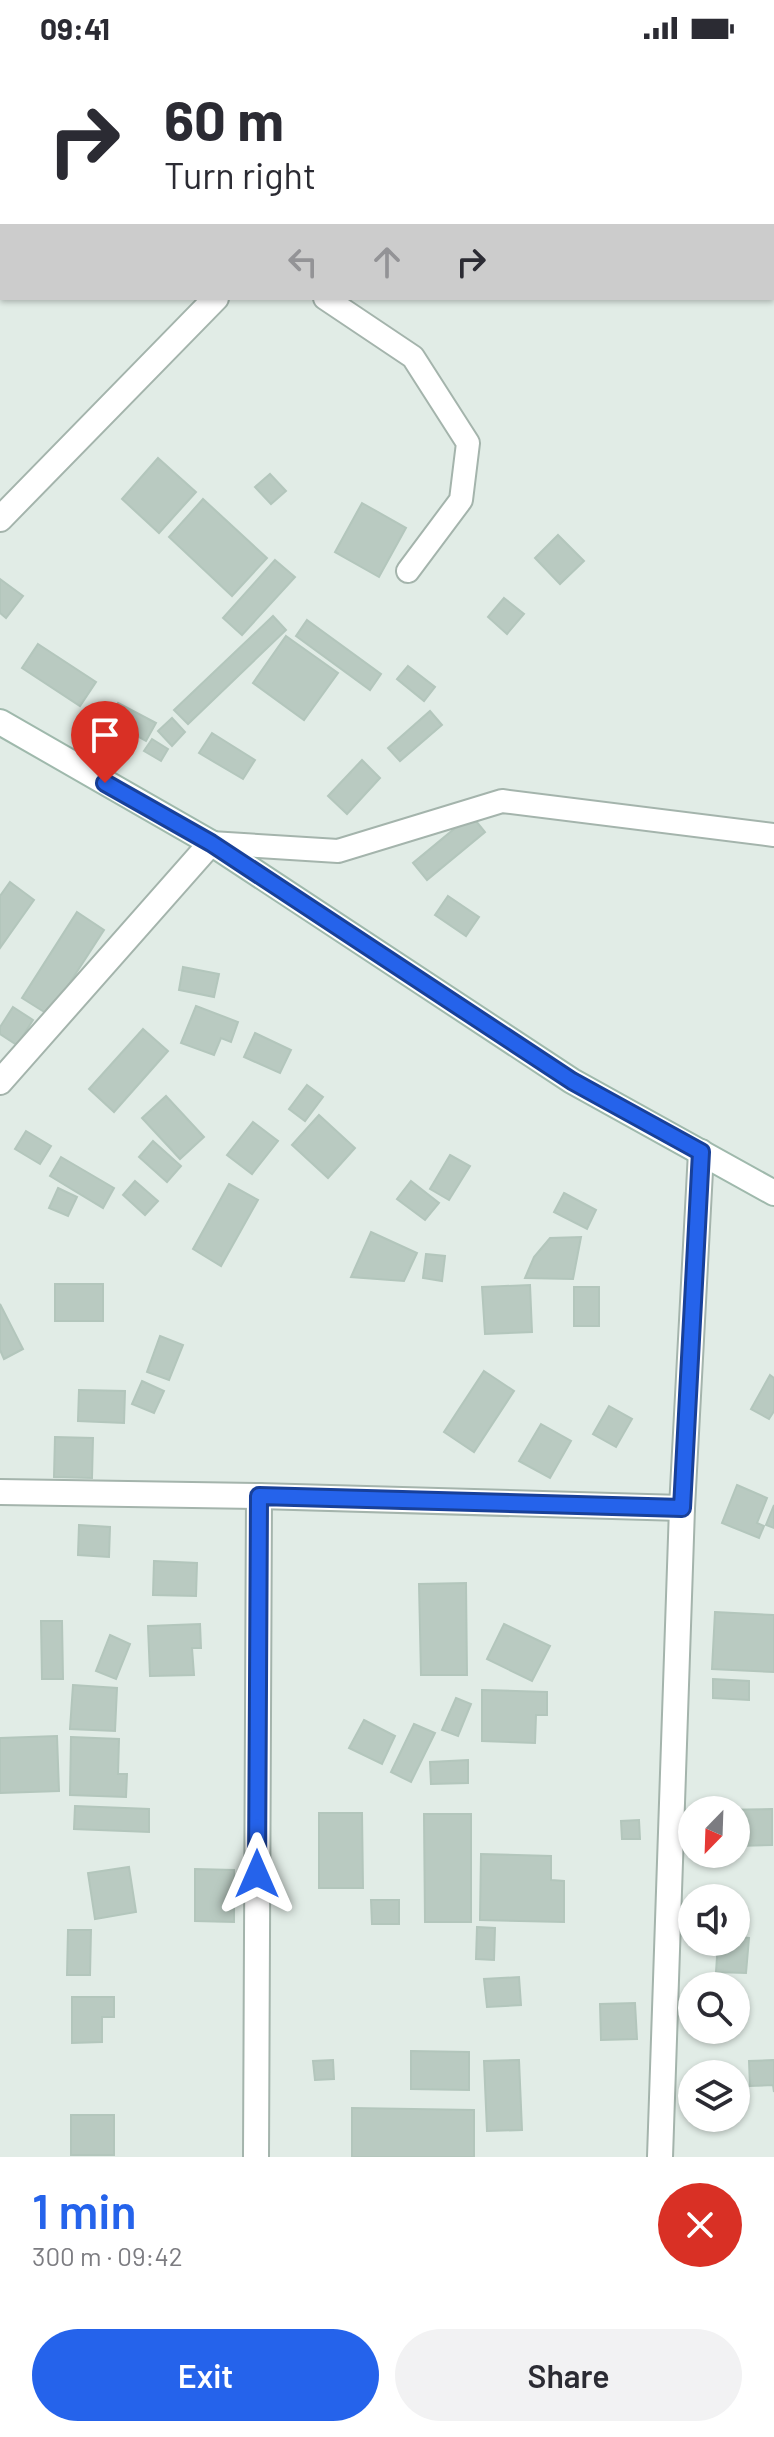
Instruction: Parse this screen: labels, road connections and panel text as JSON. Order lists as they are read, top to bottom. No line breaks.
{"north":"bottom left","page":{"status":"09:41","turn":["60 m","Turn right"],"heading":["1 min","300 m · 09:42"],"buttons":["Exit","Share"]}}
